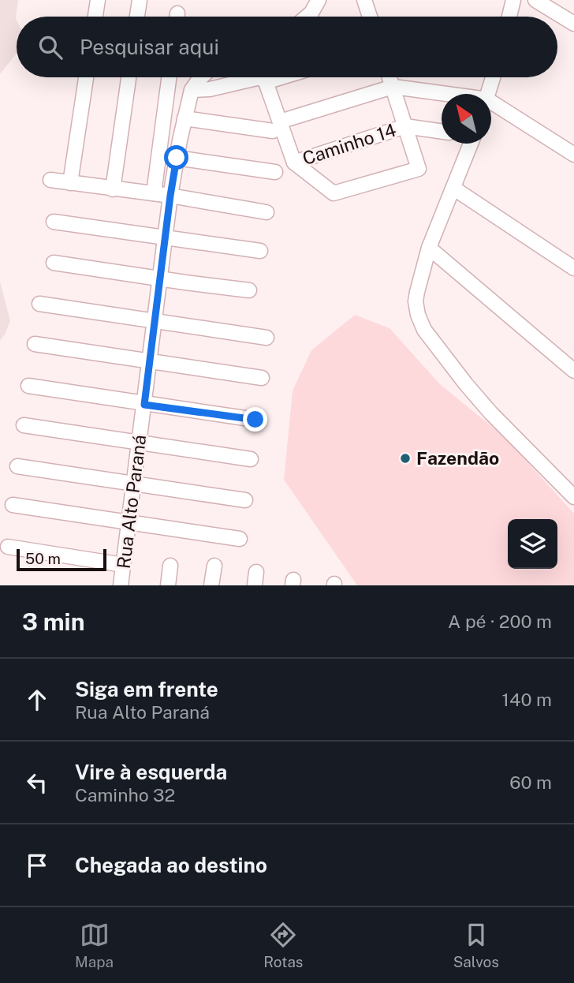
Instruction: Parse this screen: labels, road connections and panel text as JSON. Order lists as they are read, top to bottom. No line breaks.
{"streets":{"street":["Caminho 14","Rua Alto Paraná"]},"places":["Fazendão"],"scale_bar":"50 m","north":"top left","page":{"search":"Pesquisar aqui","scale":"50 m","heading":["3 min","A pé · 200 m"],"list":[["Siga em frente","Rua Alto Paraná","140 m"],["Vire à esquerda","Caminho 32","60 m"],"Chegada ao destino"],"nav":["Mapa","Rotas","Salvos"]}}
